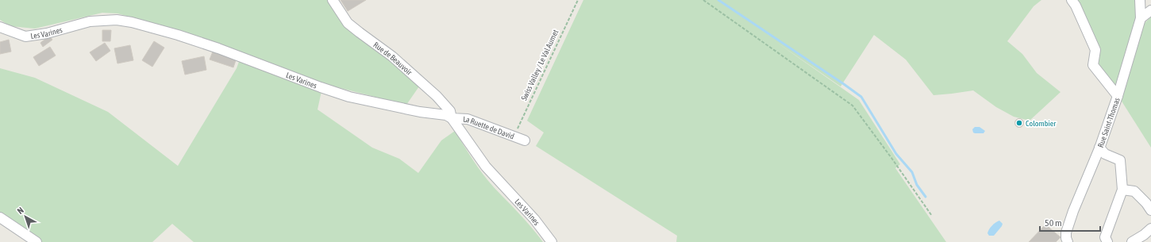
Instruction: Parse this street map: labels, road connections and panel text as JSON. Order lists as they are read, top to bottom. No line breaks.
{"streets":{"street":["Les Varines","Rue de Beauvoir","Rue Saint-Thomas","La Ruette de David"],"path":["Swiss Valley / Le Val Aumet"]},"crossings":[["Les Varines","Rue de Beauvoir"],["Les Varines","La Ruette de David"],["Rue de Beauvoir","La Ruette de David"],["Swiss Valley / Le Val Aumet","La Ruette de David"]],"places":["Colombier"],"scale_bar":"50 m","north":"top left"}
